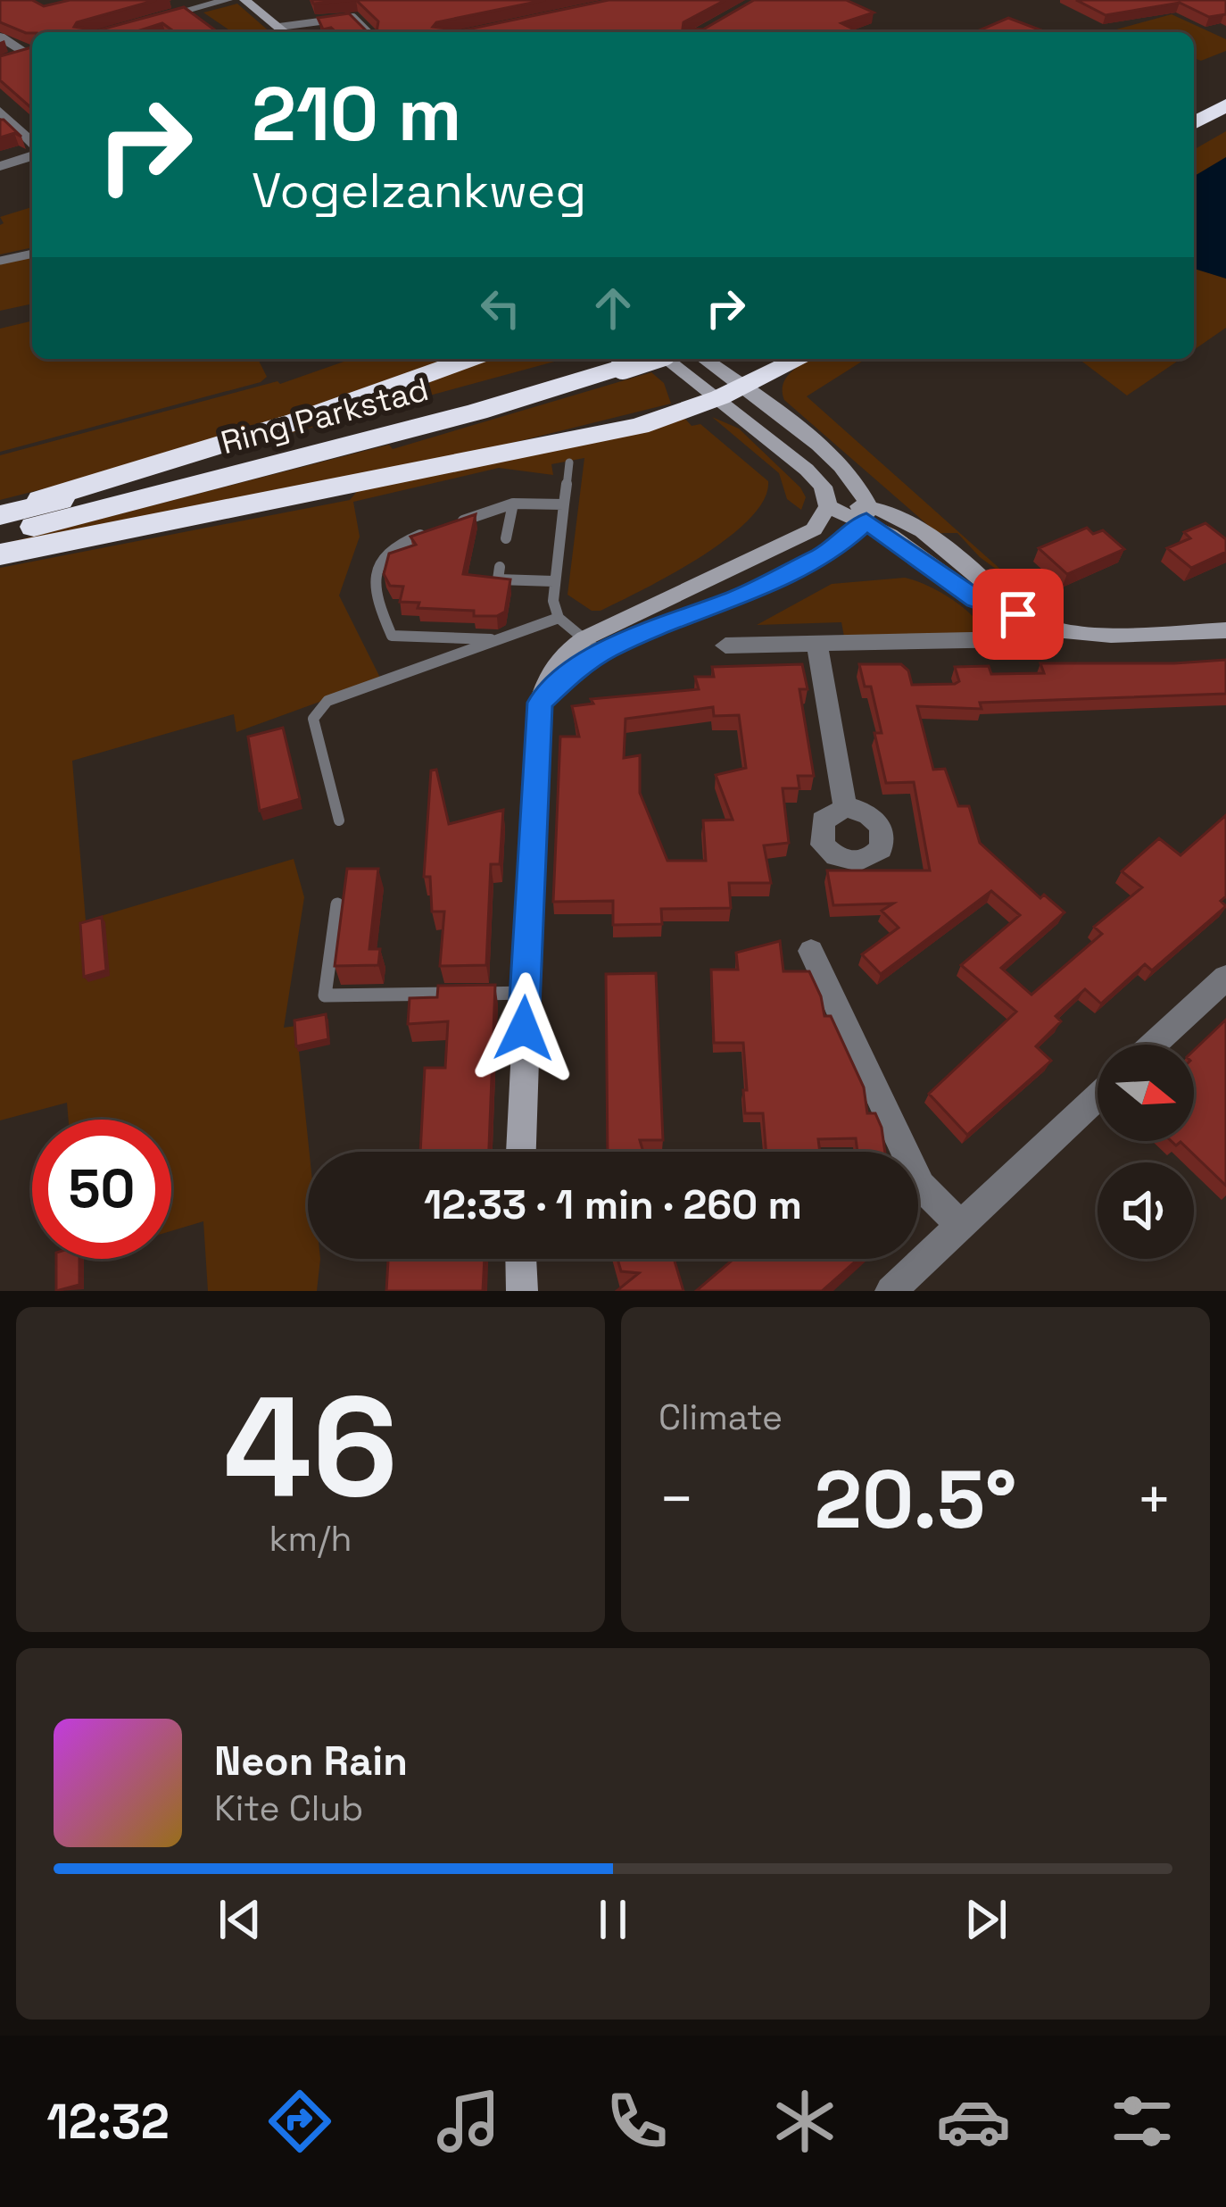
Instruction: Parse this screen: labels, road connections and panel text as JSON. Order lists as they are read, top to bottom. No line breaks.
{"streets":{"highway":["Ring Parkstad"]},"north":"right","page":{"turn":["210 m","Vogelzankweg"],"limit":"50","trip":"12:33 · 1 min · 260 m","tile":[["46","km/h"],"Climate"],"heat":["−","20.5°","+"],"song":["Neon Rain","Kite Club"],"tabs":"12:32"}}
